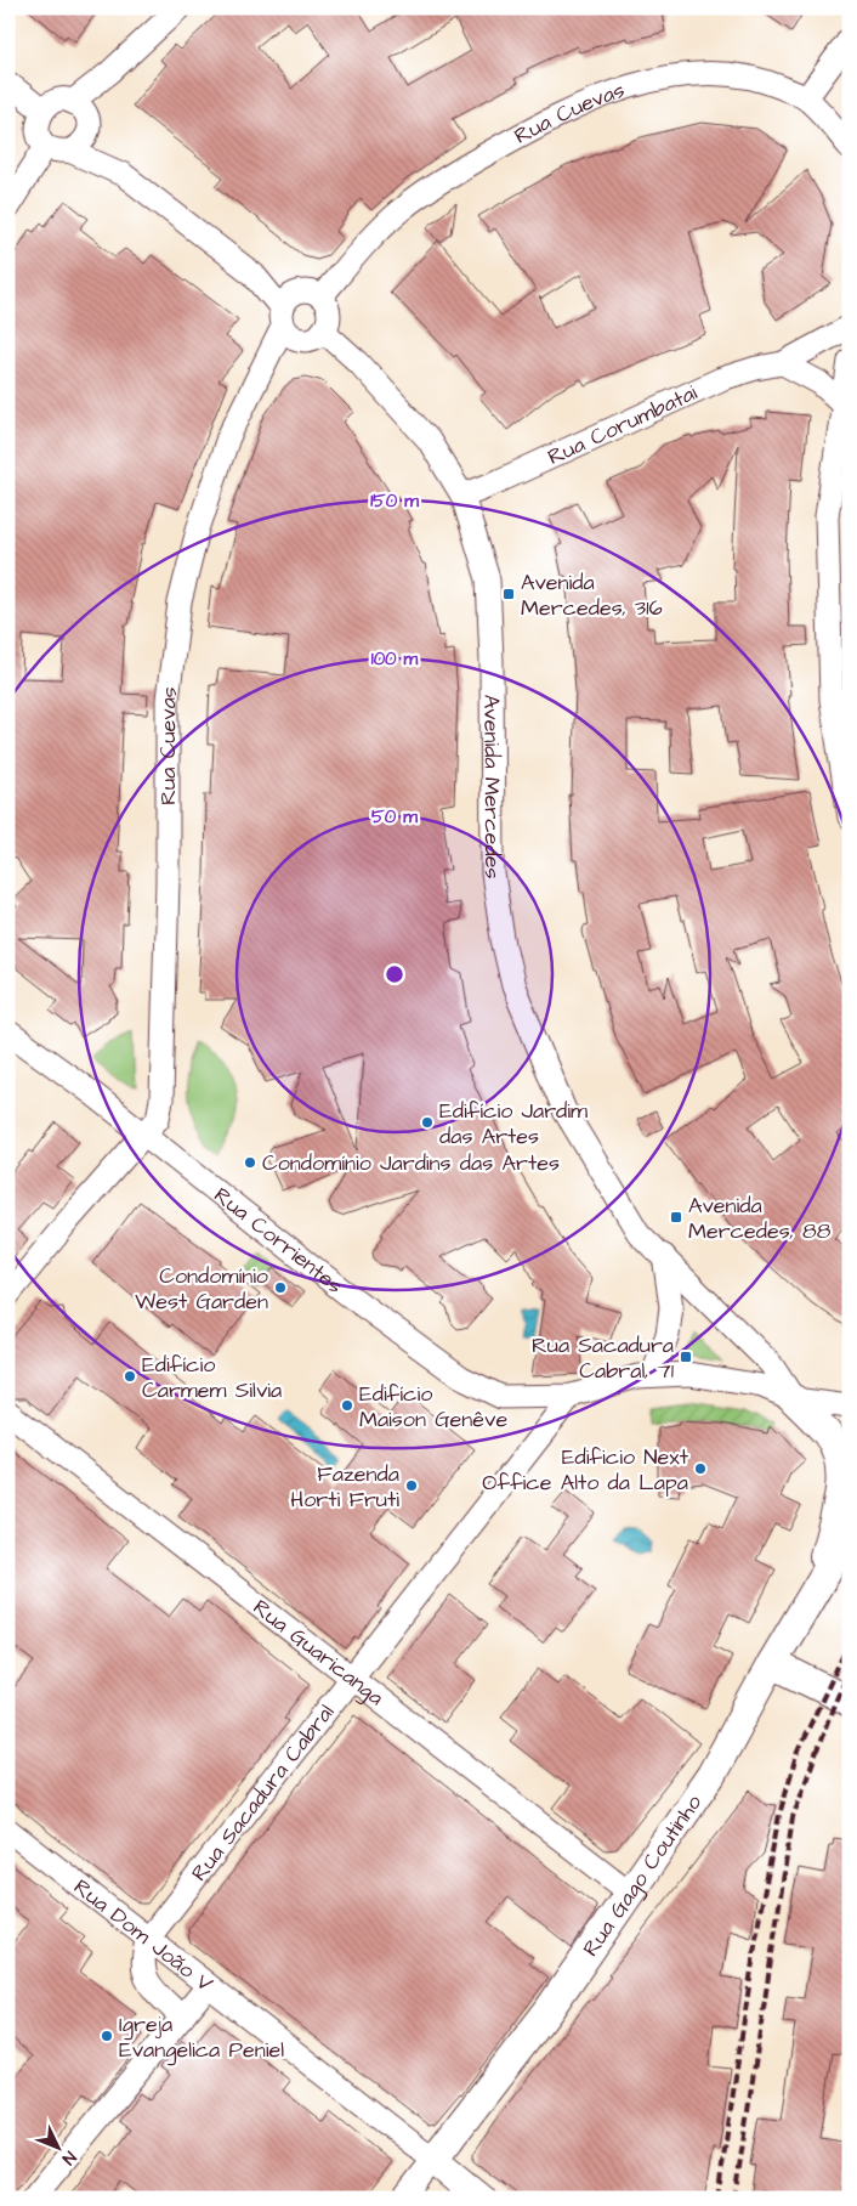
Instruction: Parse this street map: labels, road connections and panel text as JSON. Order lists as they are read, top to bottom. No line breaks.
{"streets":{"street":["Rua Cuevas","Rua Corumbatai","Avenida Mercedes","Rua Corrientes","Rua Guaricanga","Rua Sacadura Cabral","Rua Gago Coutinho","Rua Dom João V"]},"crossings":[["Rua Cuevas","Avenida Mercedes"],["Rua Cuevas","Rua Corrientes"],["Rua Corumbatai","Avenida Mercedes"],["Rua Corrientes","Rua Sacadura Cabral"],["Rua Guaricanga","Rua Sacadura Cabral"],["Rua Guaricanga","Rua Gago Coutinho"],["Rua Sacadura Cabral","Rua Dom João V"],["Rua Gago Coutinho","Rua Dom João V"]],"places":{"transit":["Avenida Mercedes, 316","Avenida Mercedes, 88","Rua Sacadura Cabral, 71"],"other":["Edifício Jardim das Artes","Condomínio Jardins das Artes","Condomínio West Garden","Edifício Carmem Silvia","Edifício Maison Genêve","Edificio Next Office Alto da Lapa","Fazenda Horti Fruti","Igreja Evangelica Peniel"]},"north":"bottom right","rings":["150 m","100 m","50 m"]}
